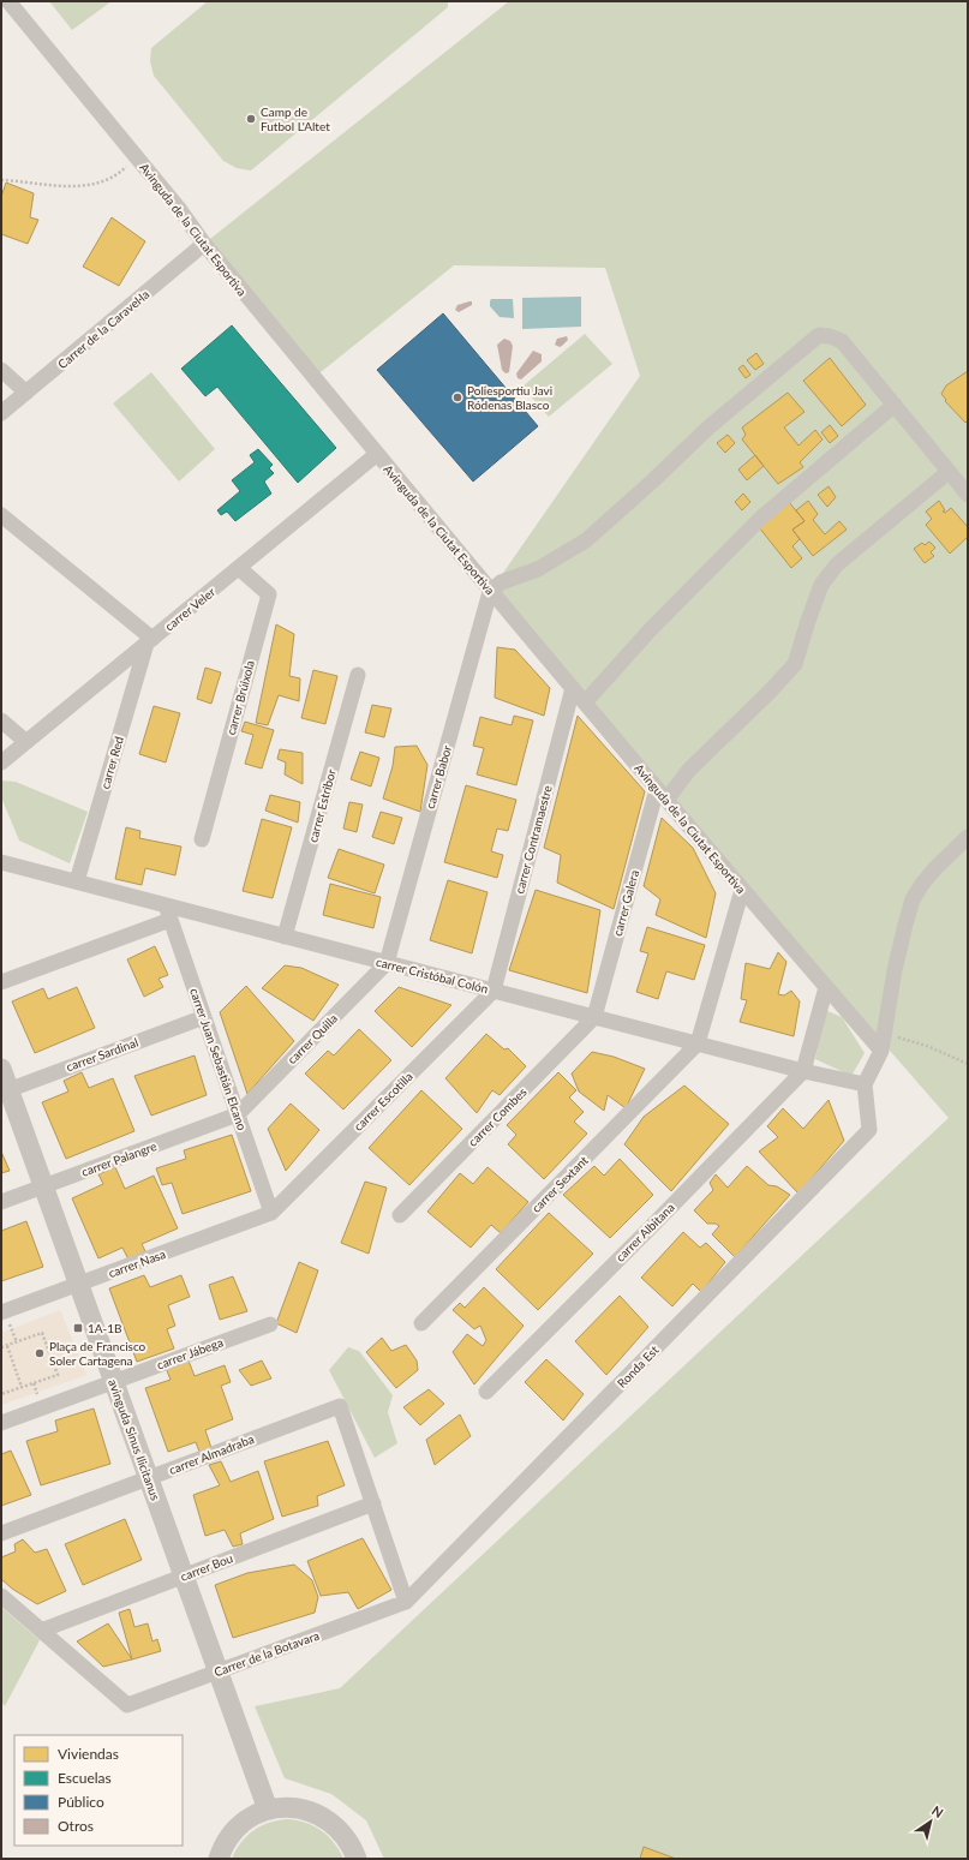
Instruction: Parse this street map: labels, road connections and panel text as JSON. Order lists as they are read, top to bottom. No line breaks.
{"streets":{"street":["Avinguda de la Ciutat Esportiva","Carrer de la Caravel·la","carrer Veler","carrer Brúixola","carrer Red","carrer Babor","carrer Estribor","carrer Contramaestre","carrer Galera","carrer Cristóbal Colón","carrer Quilla","carrer Sardinal","carrer Juan Sebastián Elcano","carrer Escotilla","carrer Combes","carrer Palangre","carrer Sextant","carrer Albitana","carrer Nasa","carrer Jábega","Ronda Est","avinguda Sinus Ilicitanus","carrer Almadraba","carrer Bou","Carrer de la Botavara"]},"crossings":[["Avinguda de la Ciutat Esportiva","Carrer de la Caravel·la"],["Avinguda de la Ciutat Esportiva","carrer Veler"],["Avinguda de la Ciutat Esportiva","carrer Babor"],["Avinguda de la Ciutat Esportiva","carrer Contramaestre"],["Avinguda de la Ciutat Esportiva","carrer Galera"],["carrer Veler","carrer Brúixola"],["carrer Veler","carrer Red"],["carrer Red","carrer Cristóbal Colón"],["carrer Babor","carrer Cristóbal Colón"],["carrer Babor","carrer Quilla"],["carrer Estribor","carrer Cristóbal Colón"],["carrer Contramaestre","carrer Cristóbal Colón"],["carrer Contramaestre","carrer Escotilla"],["carrer Galera","carrer Cristóbal Colón"],["carrer Galera","carrer Combes"],["carrer Cristóbal Colón","carrer Quilla"],["carrer Cristóbal Colón","carrer Juan Sebastián Elcano"],["carrer Cristóbal Colón","carrer Escotilla"],["carrer Cristóbal Colón","carrer Combes"],["carrer Cristóbal Colón","carrer Sextant"],["carrer Cristóbal Colón","carrer Albitana"],["carrer Cristóbal Colón","Ronda Est"],["carrer Quilla","carrer Juan Sebastián Elcano"],["carrer Quilla","carrer Palangre"],["carrer Sardinal","carrer Juan Sebastián Elcano"],["carrer Sardinal","avinguda Sinus Ilicitanus"],["carrer Juan Sebastián Elcano","carrer Escotilla"],["carrer Juan Sebastián Elcano","carrer Palangre"],["carrer Juan Sebastián Elcano","carrer Nasa"],["carrer Escotilla","carrer Nasa"],["carrer Palangre","avinguda Sinus Ilicitanus"],["carrer Nasa","avinguda Sinus Ilicitanus"],["carrer Jábega","avinguda Sinus Ilicitanus"],["Ronda Est","Carrer de la Botavara"],["avinguda Sinus Ilicitanus","carrer Almadraba"],["avinguda Sinus Ilicitanus","carrer Bou"],["avinguda Sinus Ilicitanus","Carrer de la Botavara"],["carrer Almadraba","carrer Bou"],["carrer Bou","Carrer de la Botavara"]],"places":{"other":["Camp de Futbol L'Altet","Poliesportiu Javi Ródenas Blasco","Plaça de Francisco Soler Cartagena"],"transit":["1A-1B"]},"legend":["Viviendas","Escuelas","Público","Otros"],"north":"top right"}
